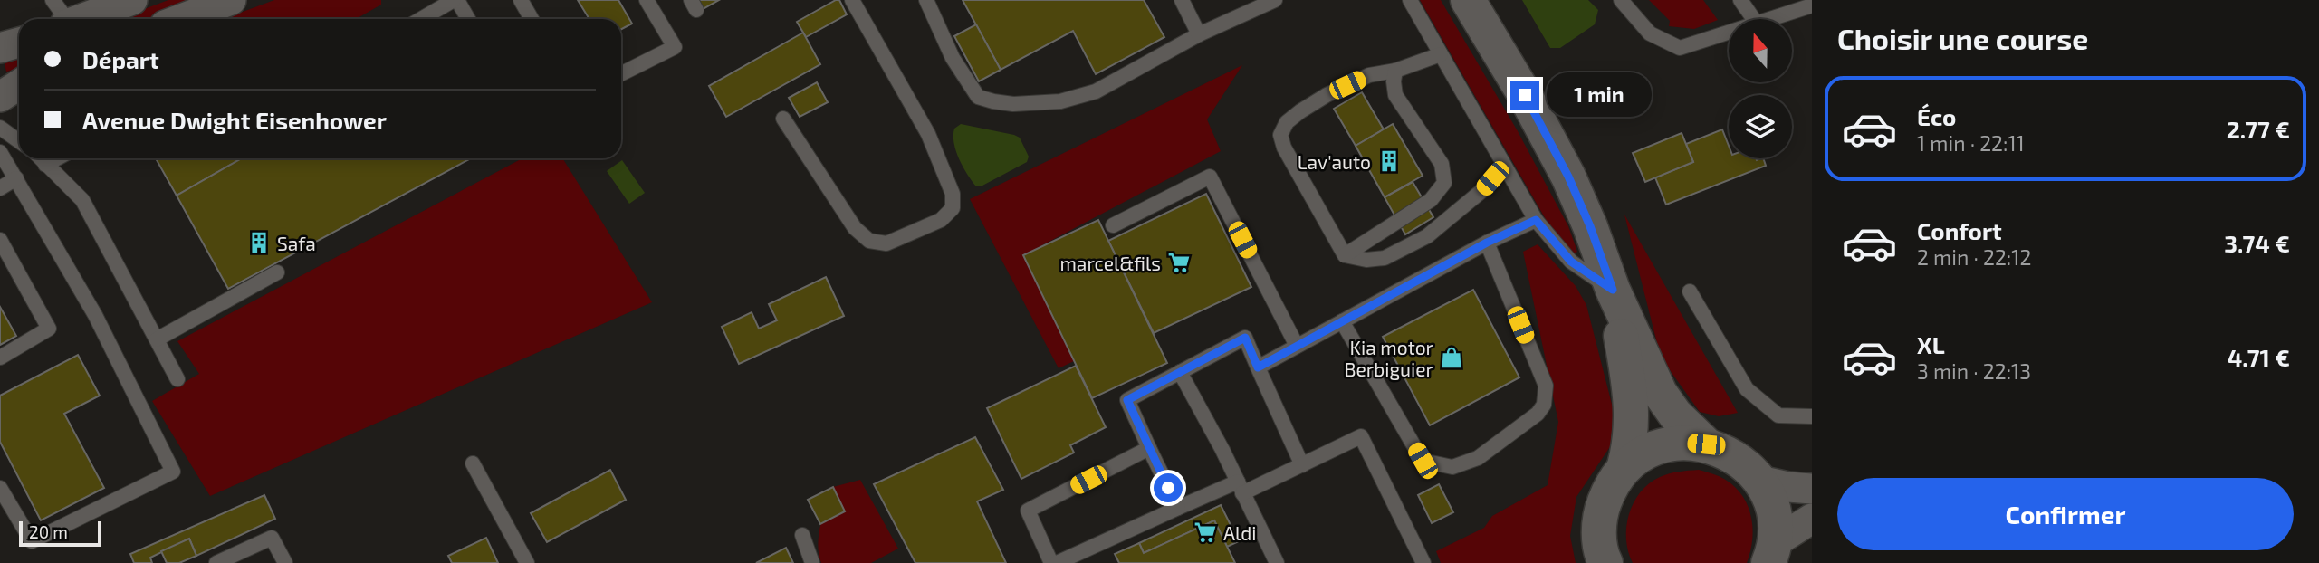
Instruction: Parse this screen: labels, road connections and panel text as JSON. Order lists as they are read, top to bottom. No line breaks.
{"places":{"building":["Lav'auto","Safa"],"supermarket":["marcel&fils","Aldi"],"shop":["Kia motor Berbiguier"]},"scale_bar":"20 m","north":"top","page":{"heading":"Choisir une course","banner":["Départ","Avenue Dwight Eisenhower"],"bubble":"1 min","list":[{"name":"Éco","note":"1 min · 22:11","value":"2.77 €"},{"name":"Confort","note":"2 min · 22:12","value":"3.74 €"},{"name":"XL","note":"3 min · 22:13","value":"4.71 €"}],"buttons":"Confirmer","scale":"20 m"}}
